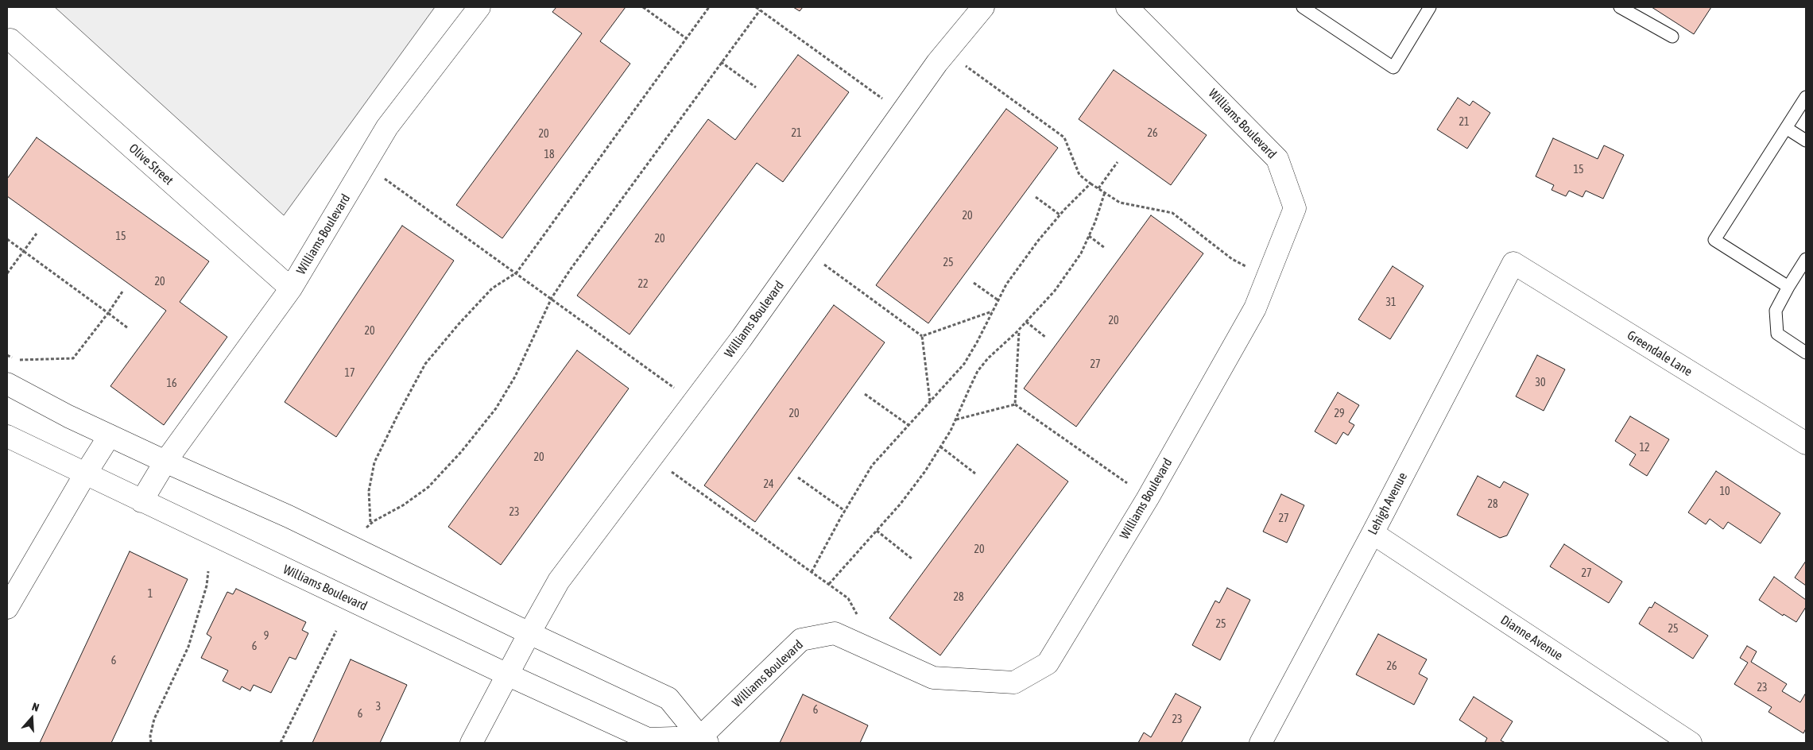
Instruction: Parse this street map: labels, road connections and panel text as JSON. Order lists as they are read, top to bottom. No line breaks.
{"streets":{"street":["Williams Boulevard","Olive Street","Greendale Lane","Lehigh Avenue","Dianne Avenue"]},"crossings":[["Williams Boulevard","Olive Street"],["Greendale Lane","Lehigh Avenue"],["Lehigh Avenue","Dianne Avenue"]],"house_numbers":["21","21","26","20","18","15","20","15","20","25","20","22","31","20","20","27","17","30","16","20","29","12","20","24","10","28","23","27","20","27","1","28","25","25","9","6","6","26","23","3","6","6","23"],"north":"top"}
